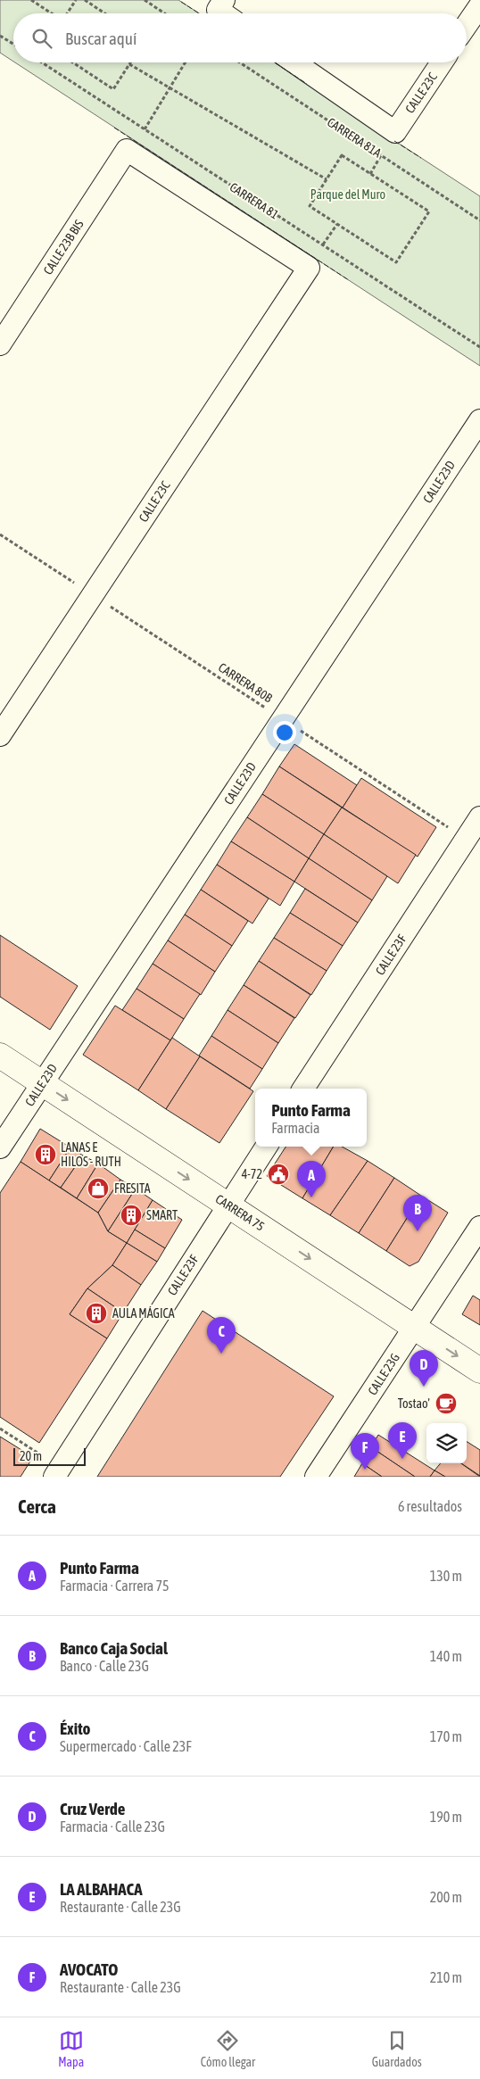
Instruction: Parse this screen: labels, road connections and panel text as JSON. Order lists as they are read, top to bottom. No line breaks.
{"streets":{"street":["CALLE 23C","CALLE 23B BIS","CALLE 23D","CALLE 23F","CARRERA 75","CALLE 23G"],"path":["CARRERA 81A","CARRERA 81","CARRERA 80B"]},"crossings":[["CALLE 23C","CALLE 23B BIS"],["CALLE 23C","CARRERA 80B"],["CALLE 23D","CARRERA 80B"],["CALLE 23D","CARRERA 75"],["CARRERA 80B","CALLE 23F"],["CALLE 23F","CARRERA 75"],["CARRERA 75","CALLE 23G"]],"one_way":["CARRERA 75"],"parks":["Parque del Muro"],"places":{"building":["LANAS E HILOS - RUTH","SMART","AULA MÁGICA"],"public building":["4-72"],"shop":["FRESITA"],"cafe":["Tostao’"]},"scale_bar":"20 m","page":{"search":"Buscar aquí","popup":["Punto Farma","Farmacia"],"pins":["A","B","C","D","E","F"],"scale":"20 m","heading":["Cerca","6 resultados"],"list":[{"mark":"A","name":"Punto Farma","note":"Farmacia · Carrera 75","value":"130 m"},{"mark":"B","name":"Banco Caja Social","note":"Banco · Calle 23G","value":"140 m"},{"mark":"C","name":"Éxito","note":"Supermercado · Calle 23F","value":"170 m"},{"mark":"D","name":"Cruz Verde","note":"Farmacia · Calle 23G","value":"190 m"},{"mark":"E","name":"LA ALBAHACA","note":"Restaurante · Calle 23G","value":"200 m"},{"mark":"F","name":"AVOCATO","note":"Restaurante · Calle 23G","value":"210 m"}],"nav":["Mapa","Cómo llegar","Guardados"]}}
